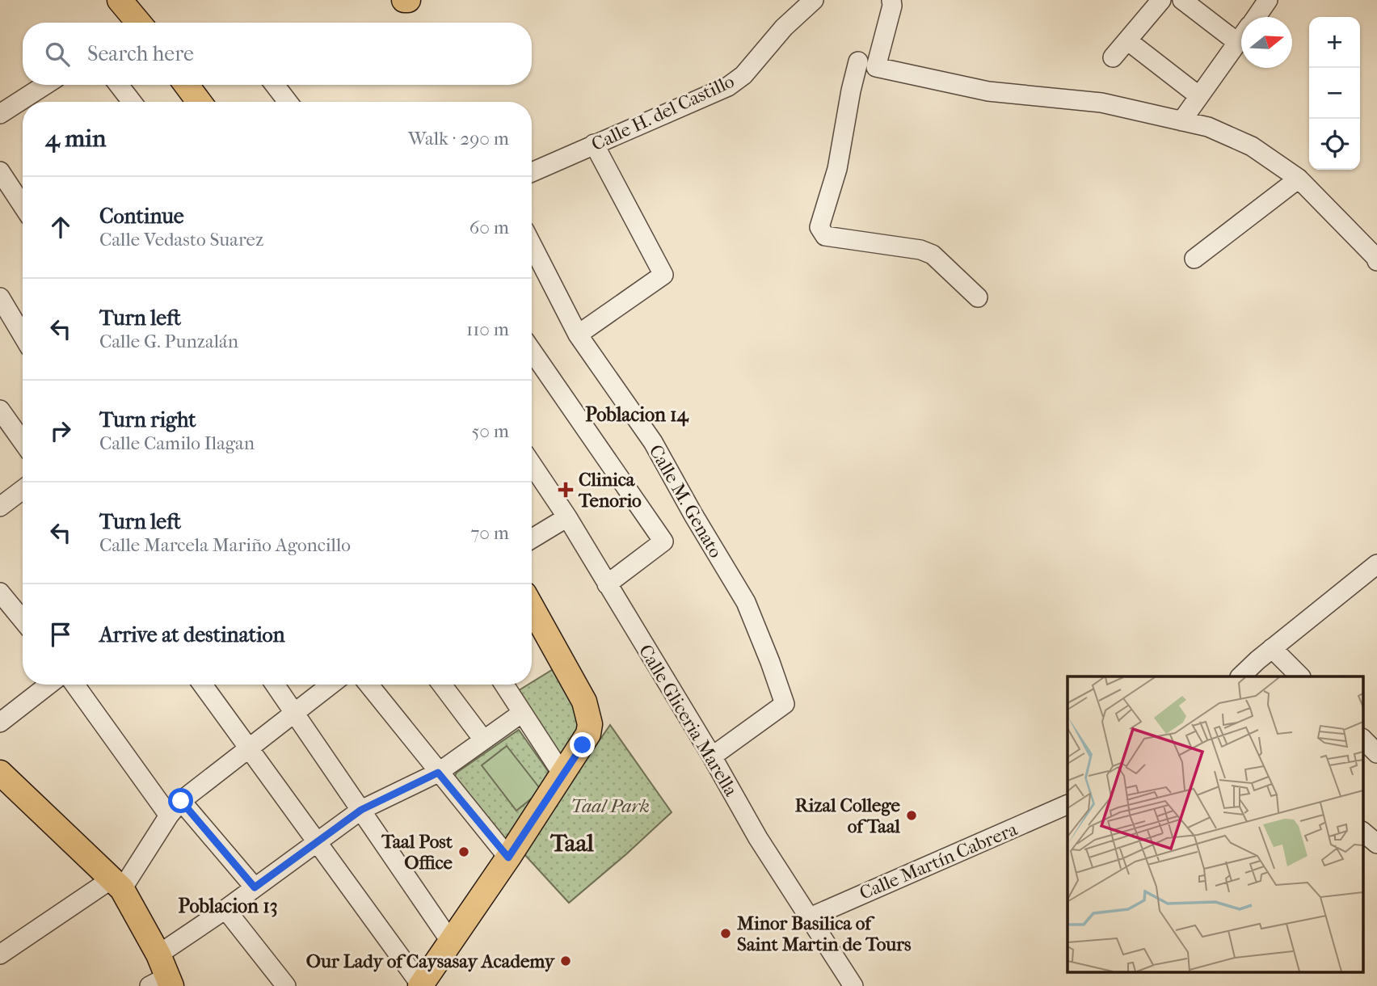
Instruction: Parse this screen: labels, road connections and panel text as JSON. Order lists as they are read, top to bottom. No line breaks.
{"streets":{"street":["Calle H. del Castillo","Calle M. Genato","Calle Gliceria Marella","Calle Martín Cabrera"]},"crossings":[["Calle M. Genato","Calle Gliceria Marella"],["Calle Gliceria Marella","Calle Martín Cabrera"]],"districts":["Poblacion 14","Taal","Poblacion 13"],"parks":["Taal Park"],"places":{"health":["Clinica Tenorio"],"other":["Rizal College of Taal","Taal Post Office","Minor Basilica of Saint Martin de Tours","Our Lady of Caysasay Academy"]},"north":"right","page":{"map_buttons":["+","−"],"search":"Search here","heading":["4 min","Walk · 290 m"],"list":[["Continue","Calle Vedasto Suarez","60 m"],["Turn left","Calle G. Punzalán","110 m"],["Turn right","Calle Camilo Ilagan","50 m"],["Turn left","Calle Marcela Mariño Agoncillo","70 m"],"Arrive at destination"]}}
